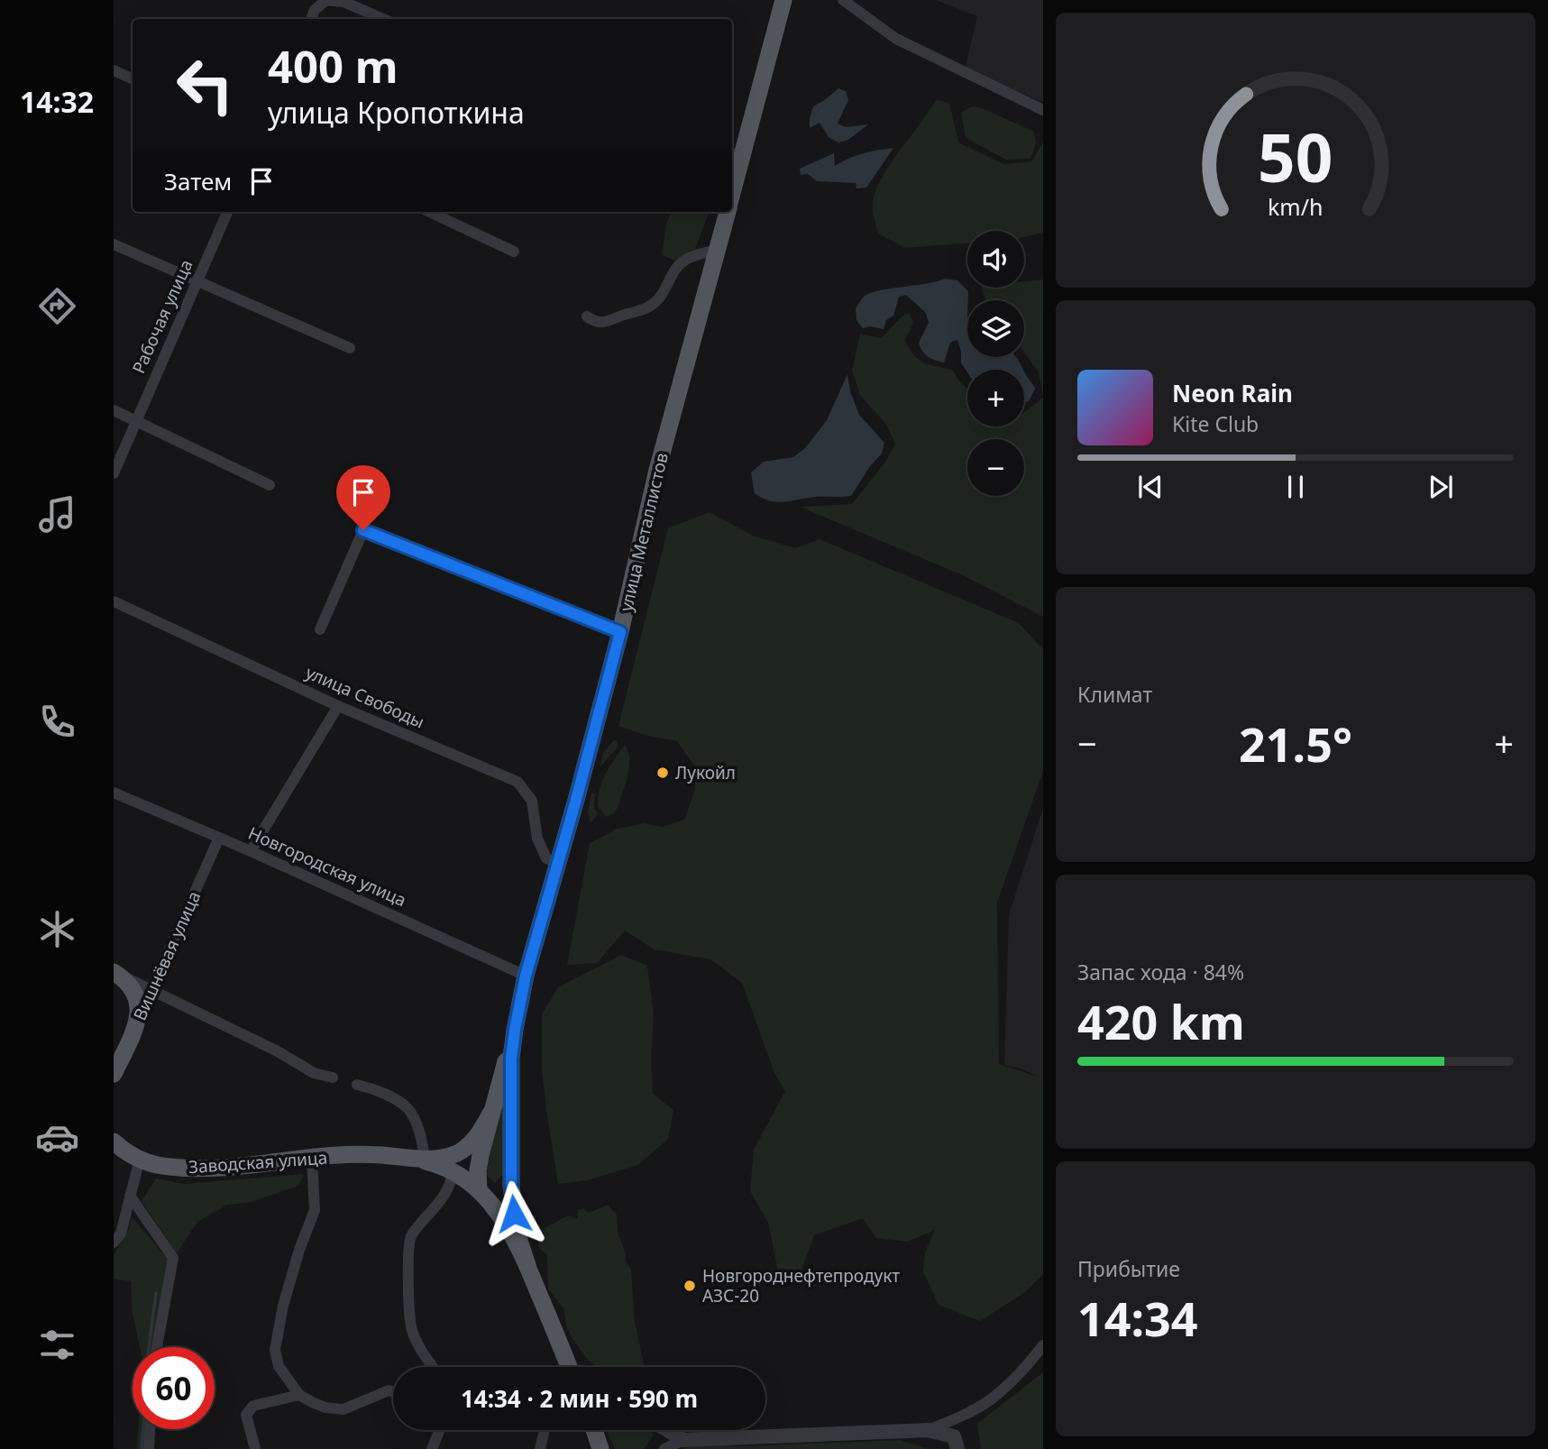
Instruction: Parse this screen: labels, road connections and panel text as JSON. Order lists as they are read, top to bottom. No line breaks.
{"streets":{"main road":["улица Металлистов","Вишнёвая улица","Заводская улица"],"street":["Рабочая улица","улица Свободы","Новгородская улица"]},"crossings":[["улица Металлистов","улица Свободы"],["улица Металлистов","Новгородская улица"],["Новгородская улица","Вишнёвая улица"]],"places":["Лукойл","Новгороднефтепродукт АЗС-20"],"page":{"tabs":"14:32","turn":["400 m","улица Кропоткина"],"then":"Затем","map_buttons":["+","−"],"song":["Neon Rain","Kite Club"],"tile":["Климат",["Запас хода · 84%","420 km"],["Прибытие","14:34"]],"heat":["−","21.5°","+"],"limit":"60","trip":"14:34 · 2 мин · 590 m","gauge":["50","km/h"]}}
